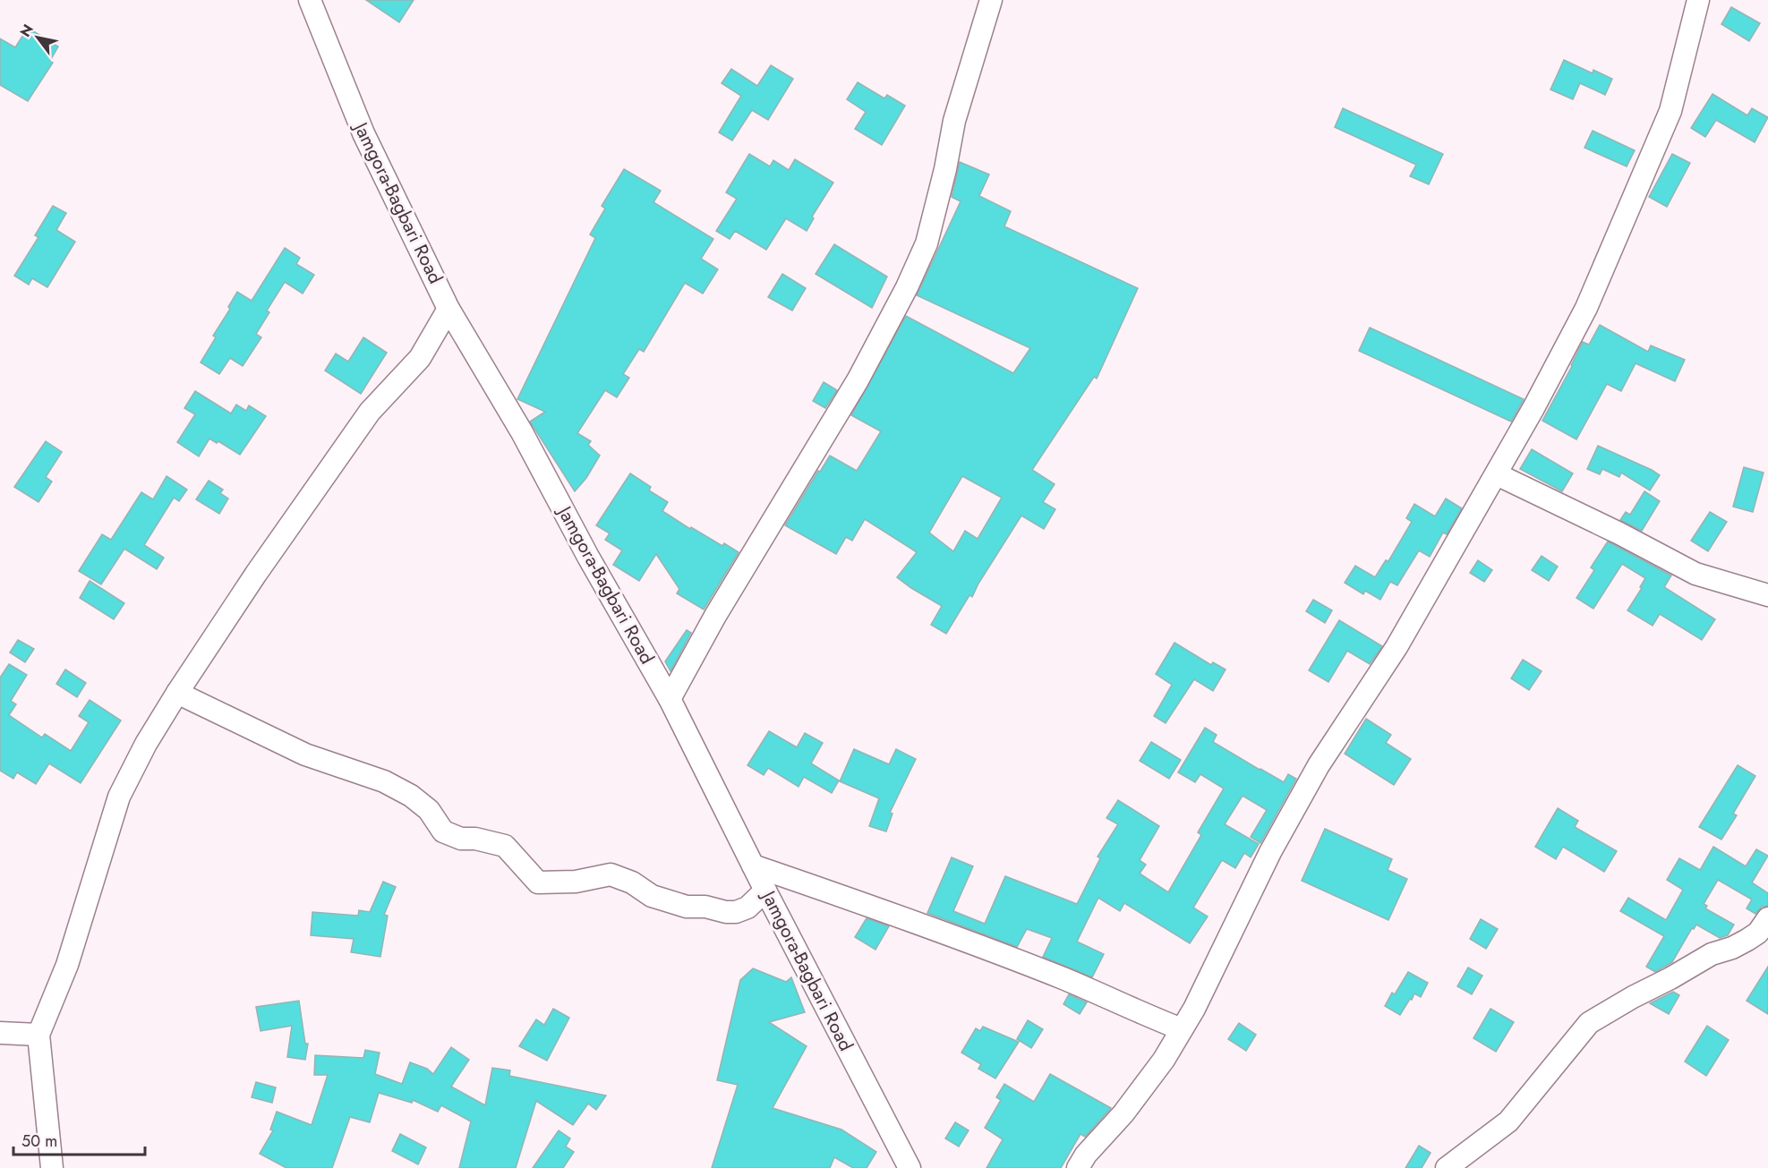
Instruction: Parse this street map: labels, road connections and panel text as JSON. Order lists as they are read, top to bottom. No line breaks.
{"streets":{"street":["Jamgora-Bagbari Road"]},"scale_bar":"50 m","north":"top left"}
